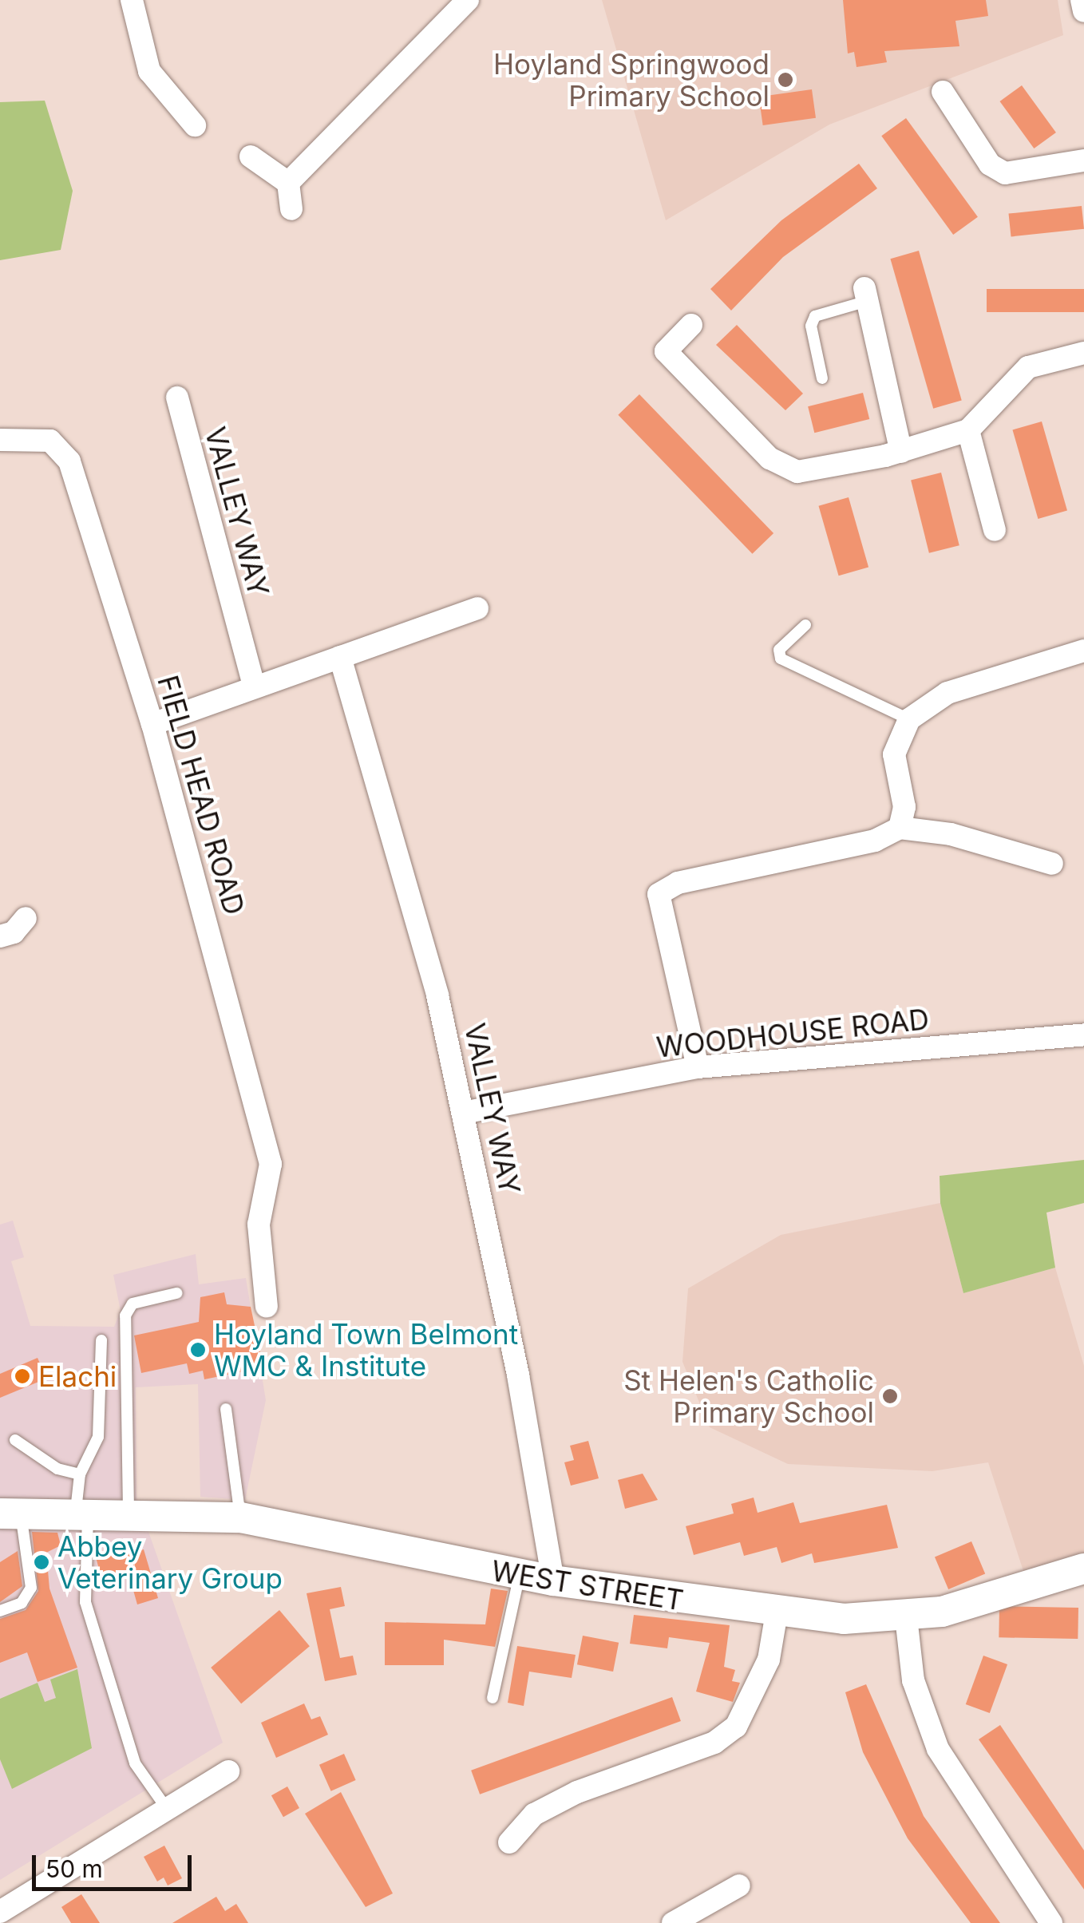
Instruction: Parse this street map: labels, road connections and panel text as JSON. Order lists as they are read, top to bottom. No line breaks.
{"streets":{"main road":["WEST STREET"],"street":["VALLEY WAY","FIELD HEAD ROAD","WOODHOUSE ROAD"]},"crossings":[["VALLEY WAY","WOODHOUSE ROAD"],["VALLEY WAY","WEST STREET"]],"places":["Hoyland Springwood Primary School","Hoyland Town Belmont WMC & Institute","Elachi","St Helen's Catholic Primary School","Abbey Veterinary Group"],"scale_bar":"50 m"}
